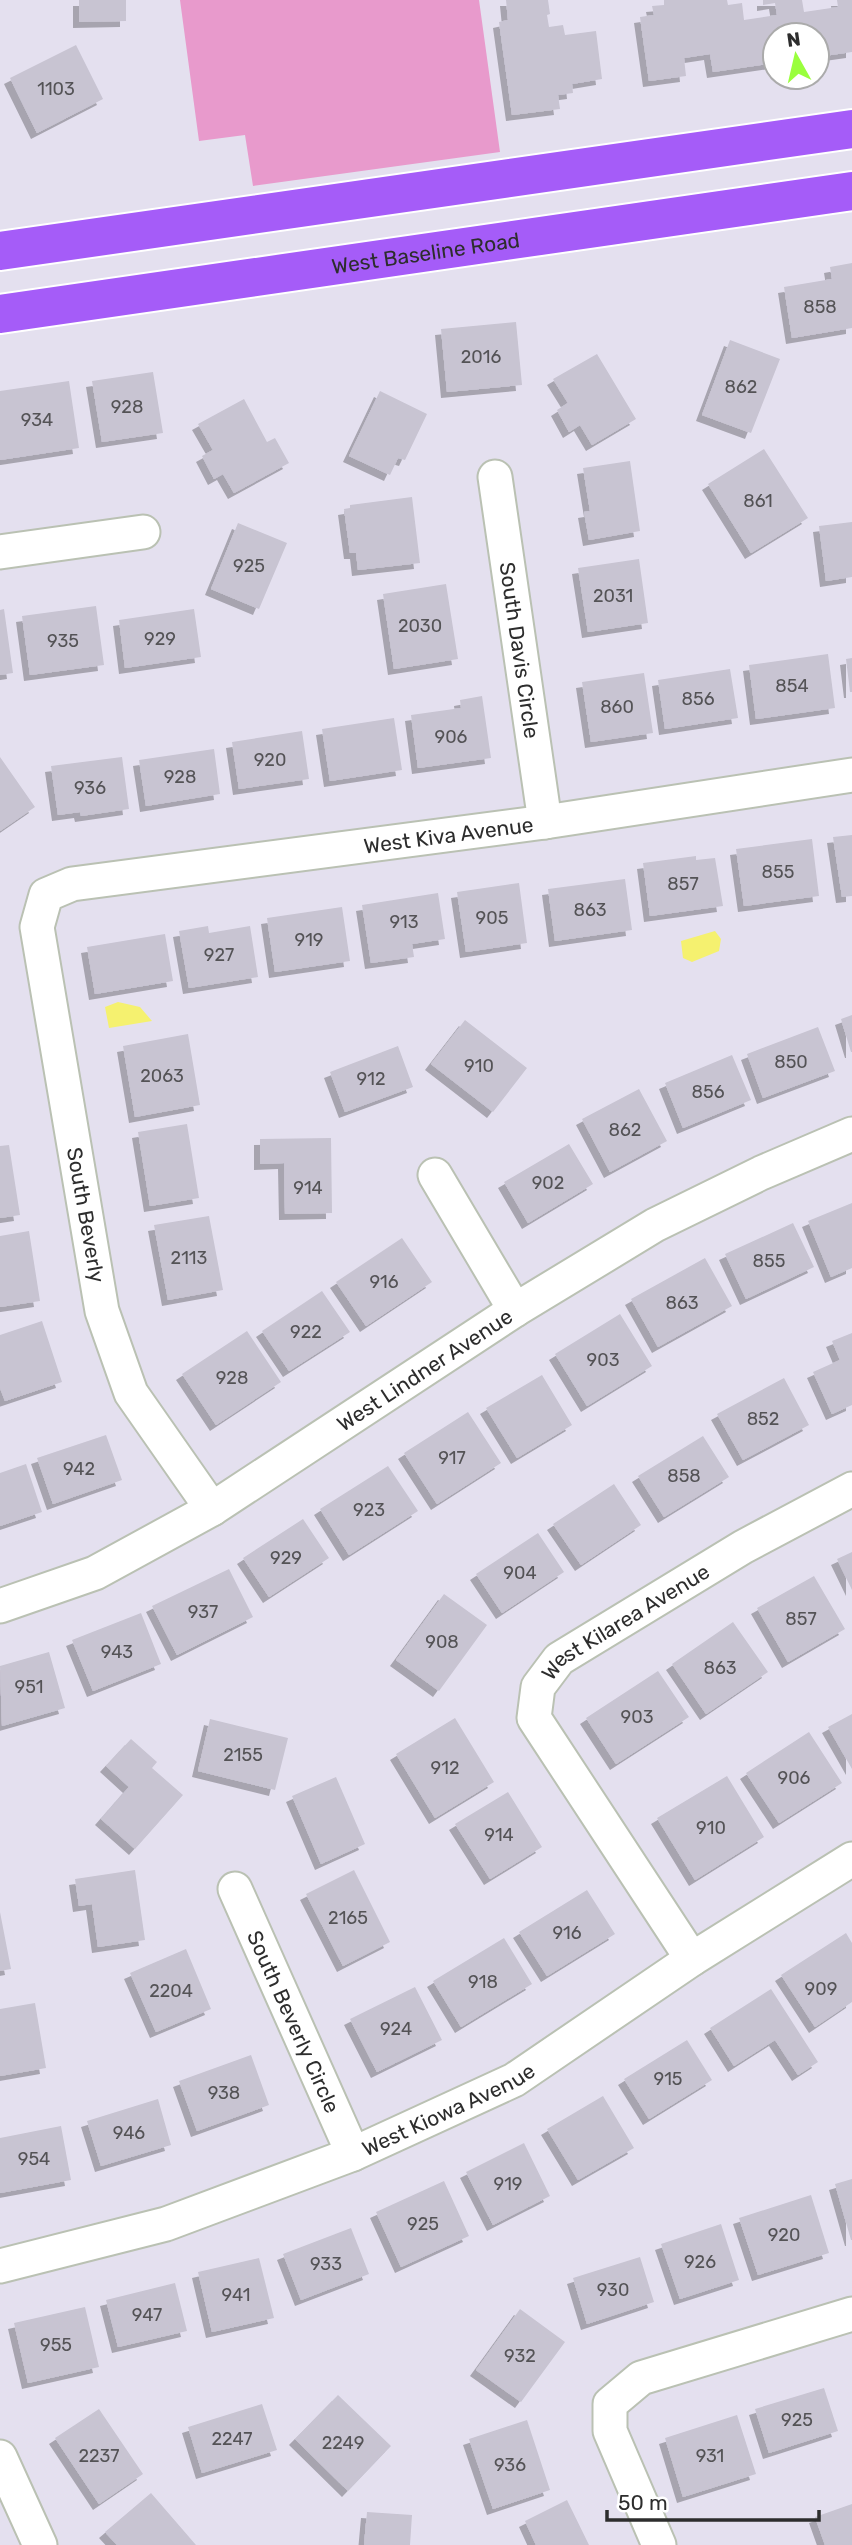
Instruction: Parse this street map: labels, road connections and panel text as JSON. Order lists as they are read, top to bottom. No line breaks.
{"streets":{"main road":["West Baseline Road"],"street":["South Davis Circle","West Kiva Avenue","South Beverly","West Lindner Avenue","West Kilarea Avenue","South Beverly Circle","West Kiowa Avenue"]},"crossings":[["South Davis Circle","West Kiva Avenue"],["West Kiva Avenue","South Beverly"],["South Beverly","West Lindner Avenue"],["West Kilarea Avenue","West Kiowa Avenue"],["South Beverly Circle","West Kiowa Avenue"]],"house_numbers":["1103","858","2016","862","928","934","861","925","2031","2030","929","935","854","856","860","906","920","928","936","855","857","863","905","913","919","927","850","910","2063","912","856","862","902","914","2113","855","916","863","922","903","928","852","917","942","858","923","929","904","937","857","908","943","863","951","903","2155","912","906","910","914","2165","916","918","909","2204","924","915","938","946","954","919","925","920","926","933","930","941","947","955","932","925","2247","2249","2237","931","936"],"scale_bar":"50 m","north":"top"}
